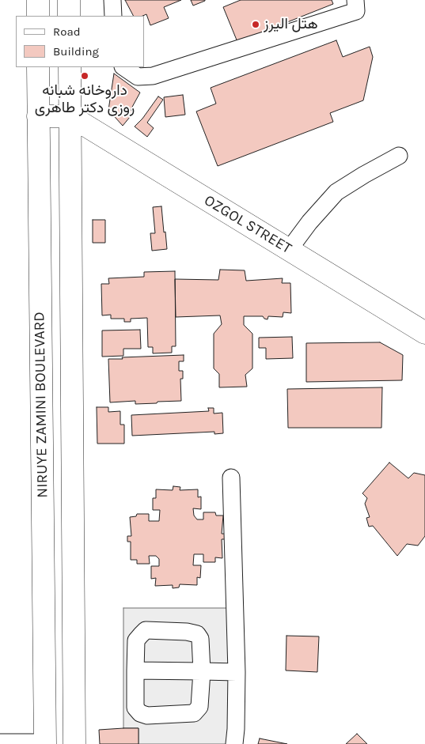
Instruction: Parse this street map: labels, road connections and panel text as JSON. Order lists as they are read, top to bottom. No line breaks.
{"streets":{"main road":["OZGOL STREET","NIRUYE ZAMINI BOULEVARD"]},"crossings":[["OZGOL STREET","NIRUYE ZAMINI BOULEVARD"]],"places":["هتل الیرز","داروخانه شبانه روزی دکتر طاهری"],"legend":["Road","Building"]}
